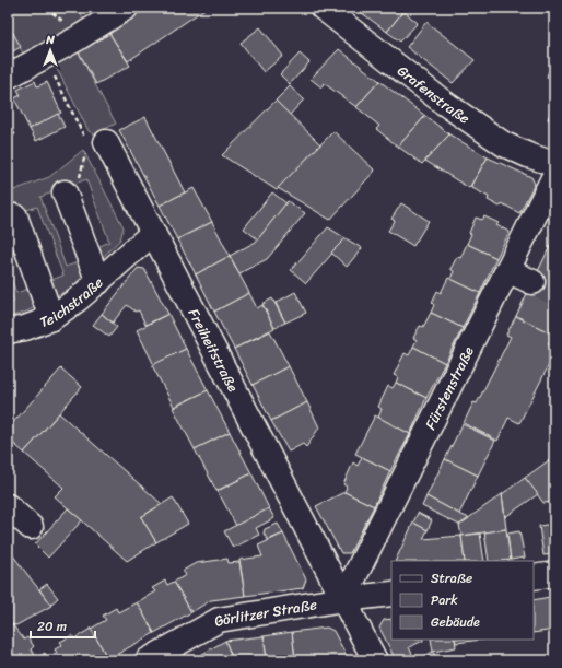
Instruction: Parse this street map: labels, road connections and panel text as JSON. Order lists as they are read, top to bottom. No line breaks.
{"streets":{"street":["Grafenstraße","Teichstraße","Freiheitstraße","Fürstenstraße","Görlitzer Straße"]},"crossings":[["Teichstraße","Freiheitstraße"],["Freiheitstraße","Fürstenstraße"],["Freiheitstraße","Görlitzer Straße"],["Fürstenstraße","Görlitzer Straße"]],"legend":["Straße","Park","Gebäude"],"scale_bar":"20 m","north":"top"}
